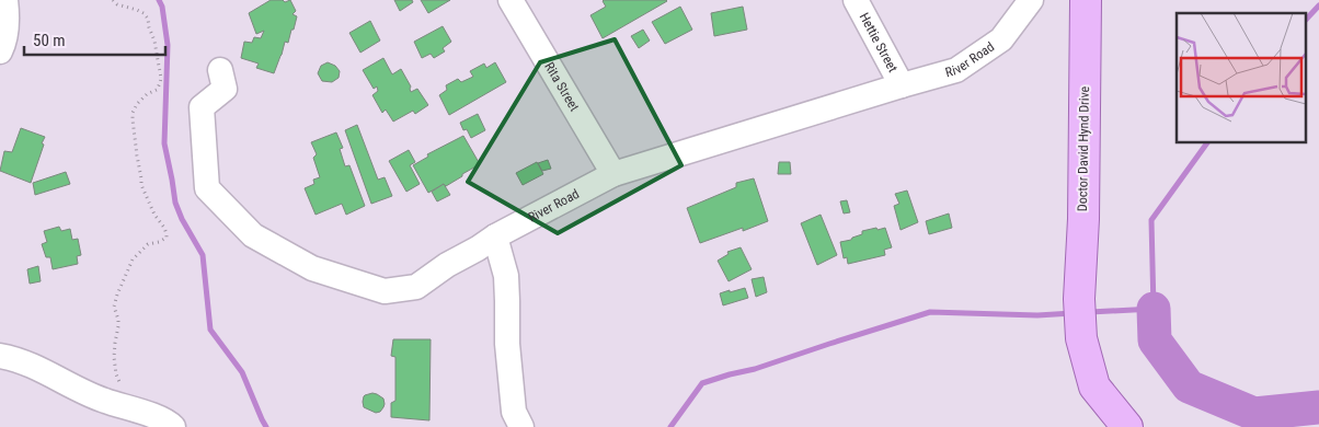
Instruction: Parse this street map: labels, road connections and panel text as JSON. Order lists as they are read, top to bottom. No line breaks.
{"streets":{"main road":["Doctor David Hynd Drive"],"street":["Hettie Street","River Road","Rita Street"]},"crossings":[["Hettie Street","River Road"],["River Road","Rita Street"]],"scale_bar":"50 m"}
